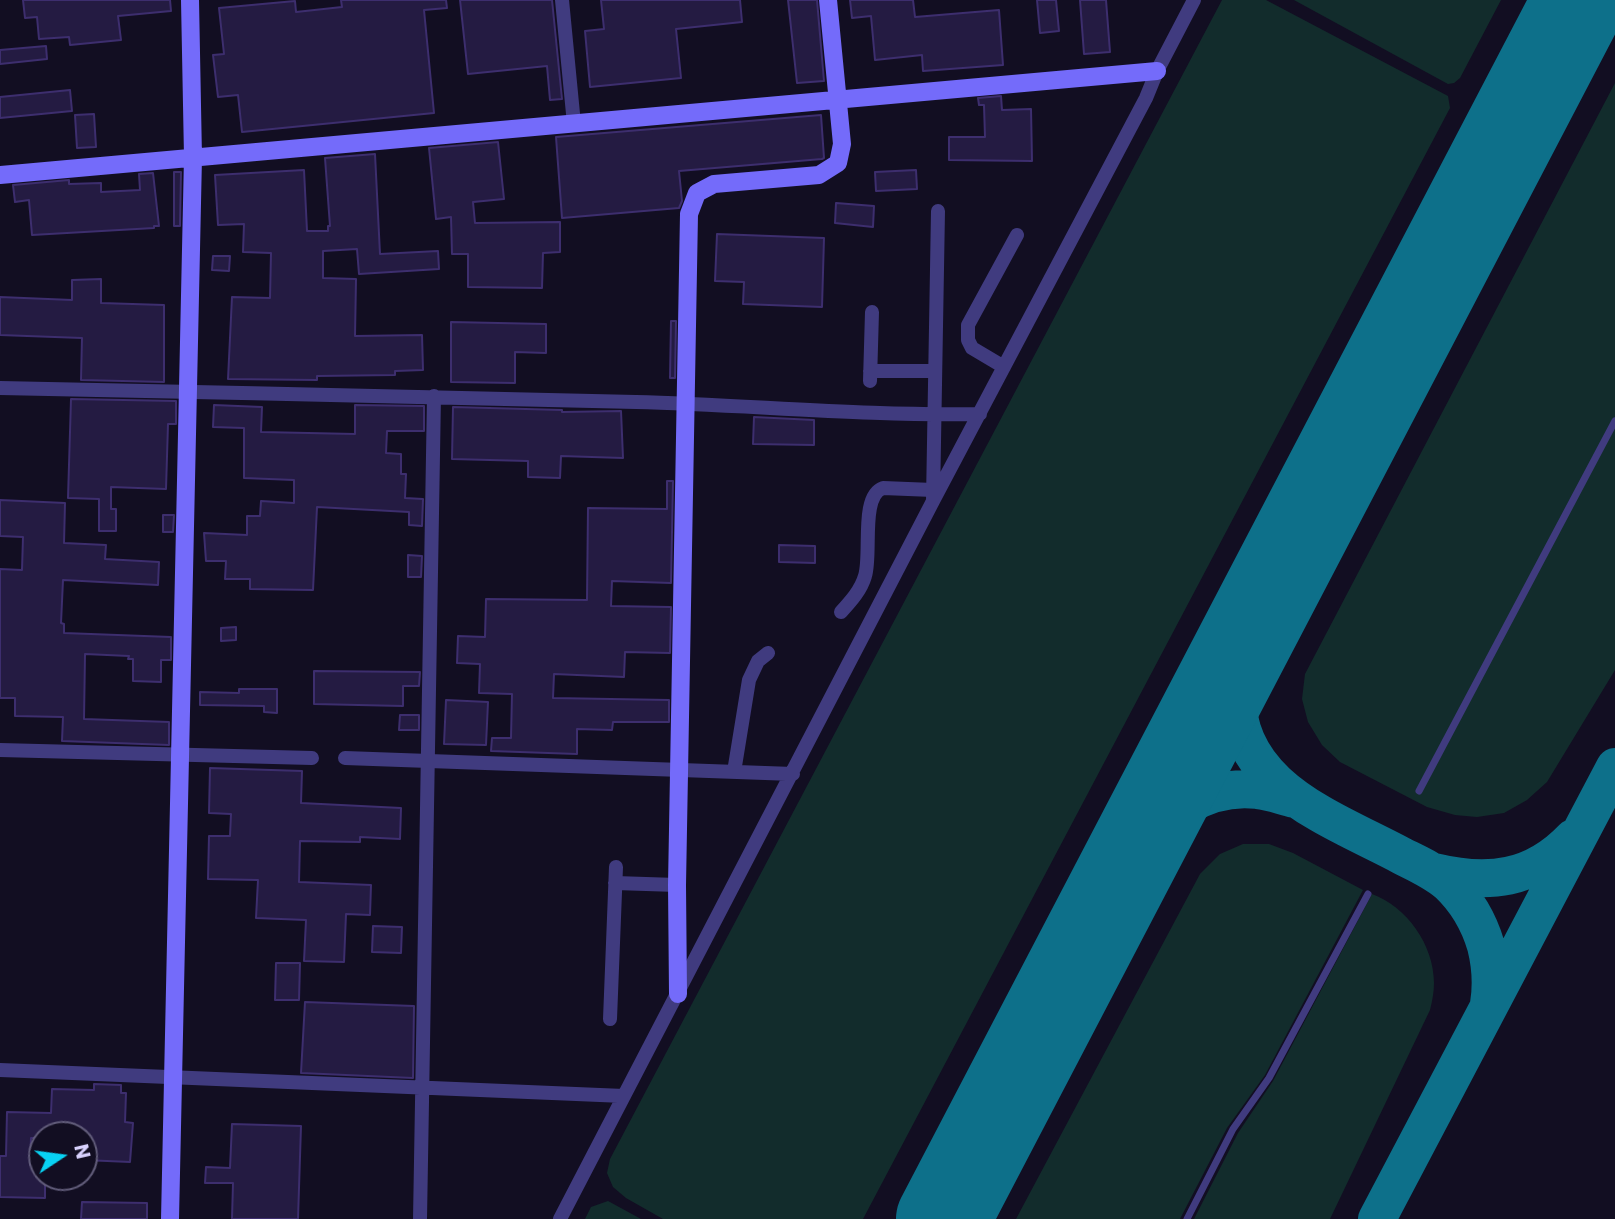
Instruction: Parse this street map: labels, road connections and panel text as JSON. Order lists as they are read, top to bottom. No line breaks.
{"north":"right"}
